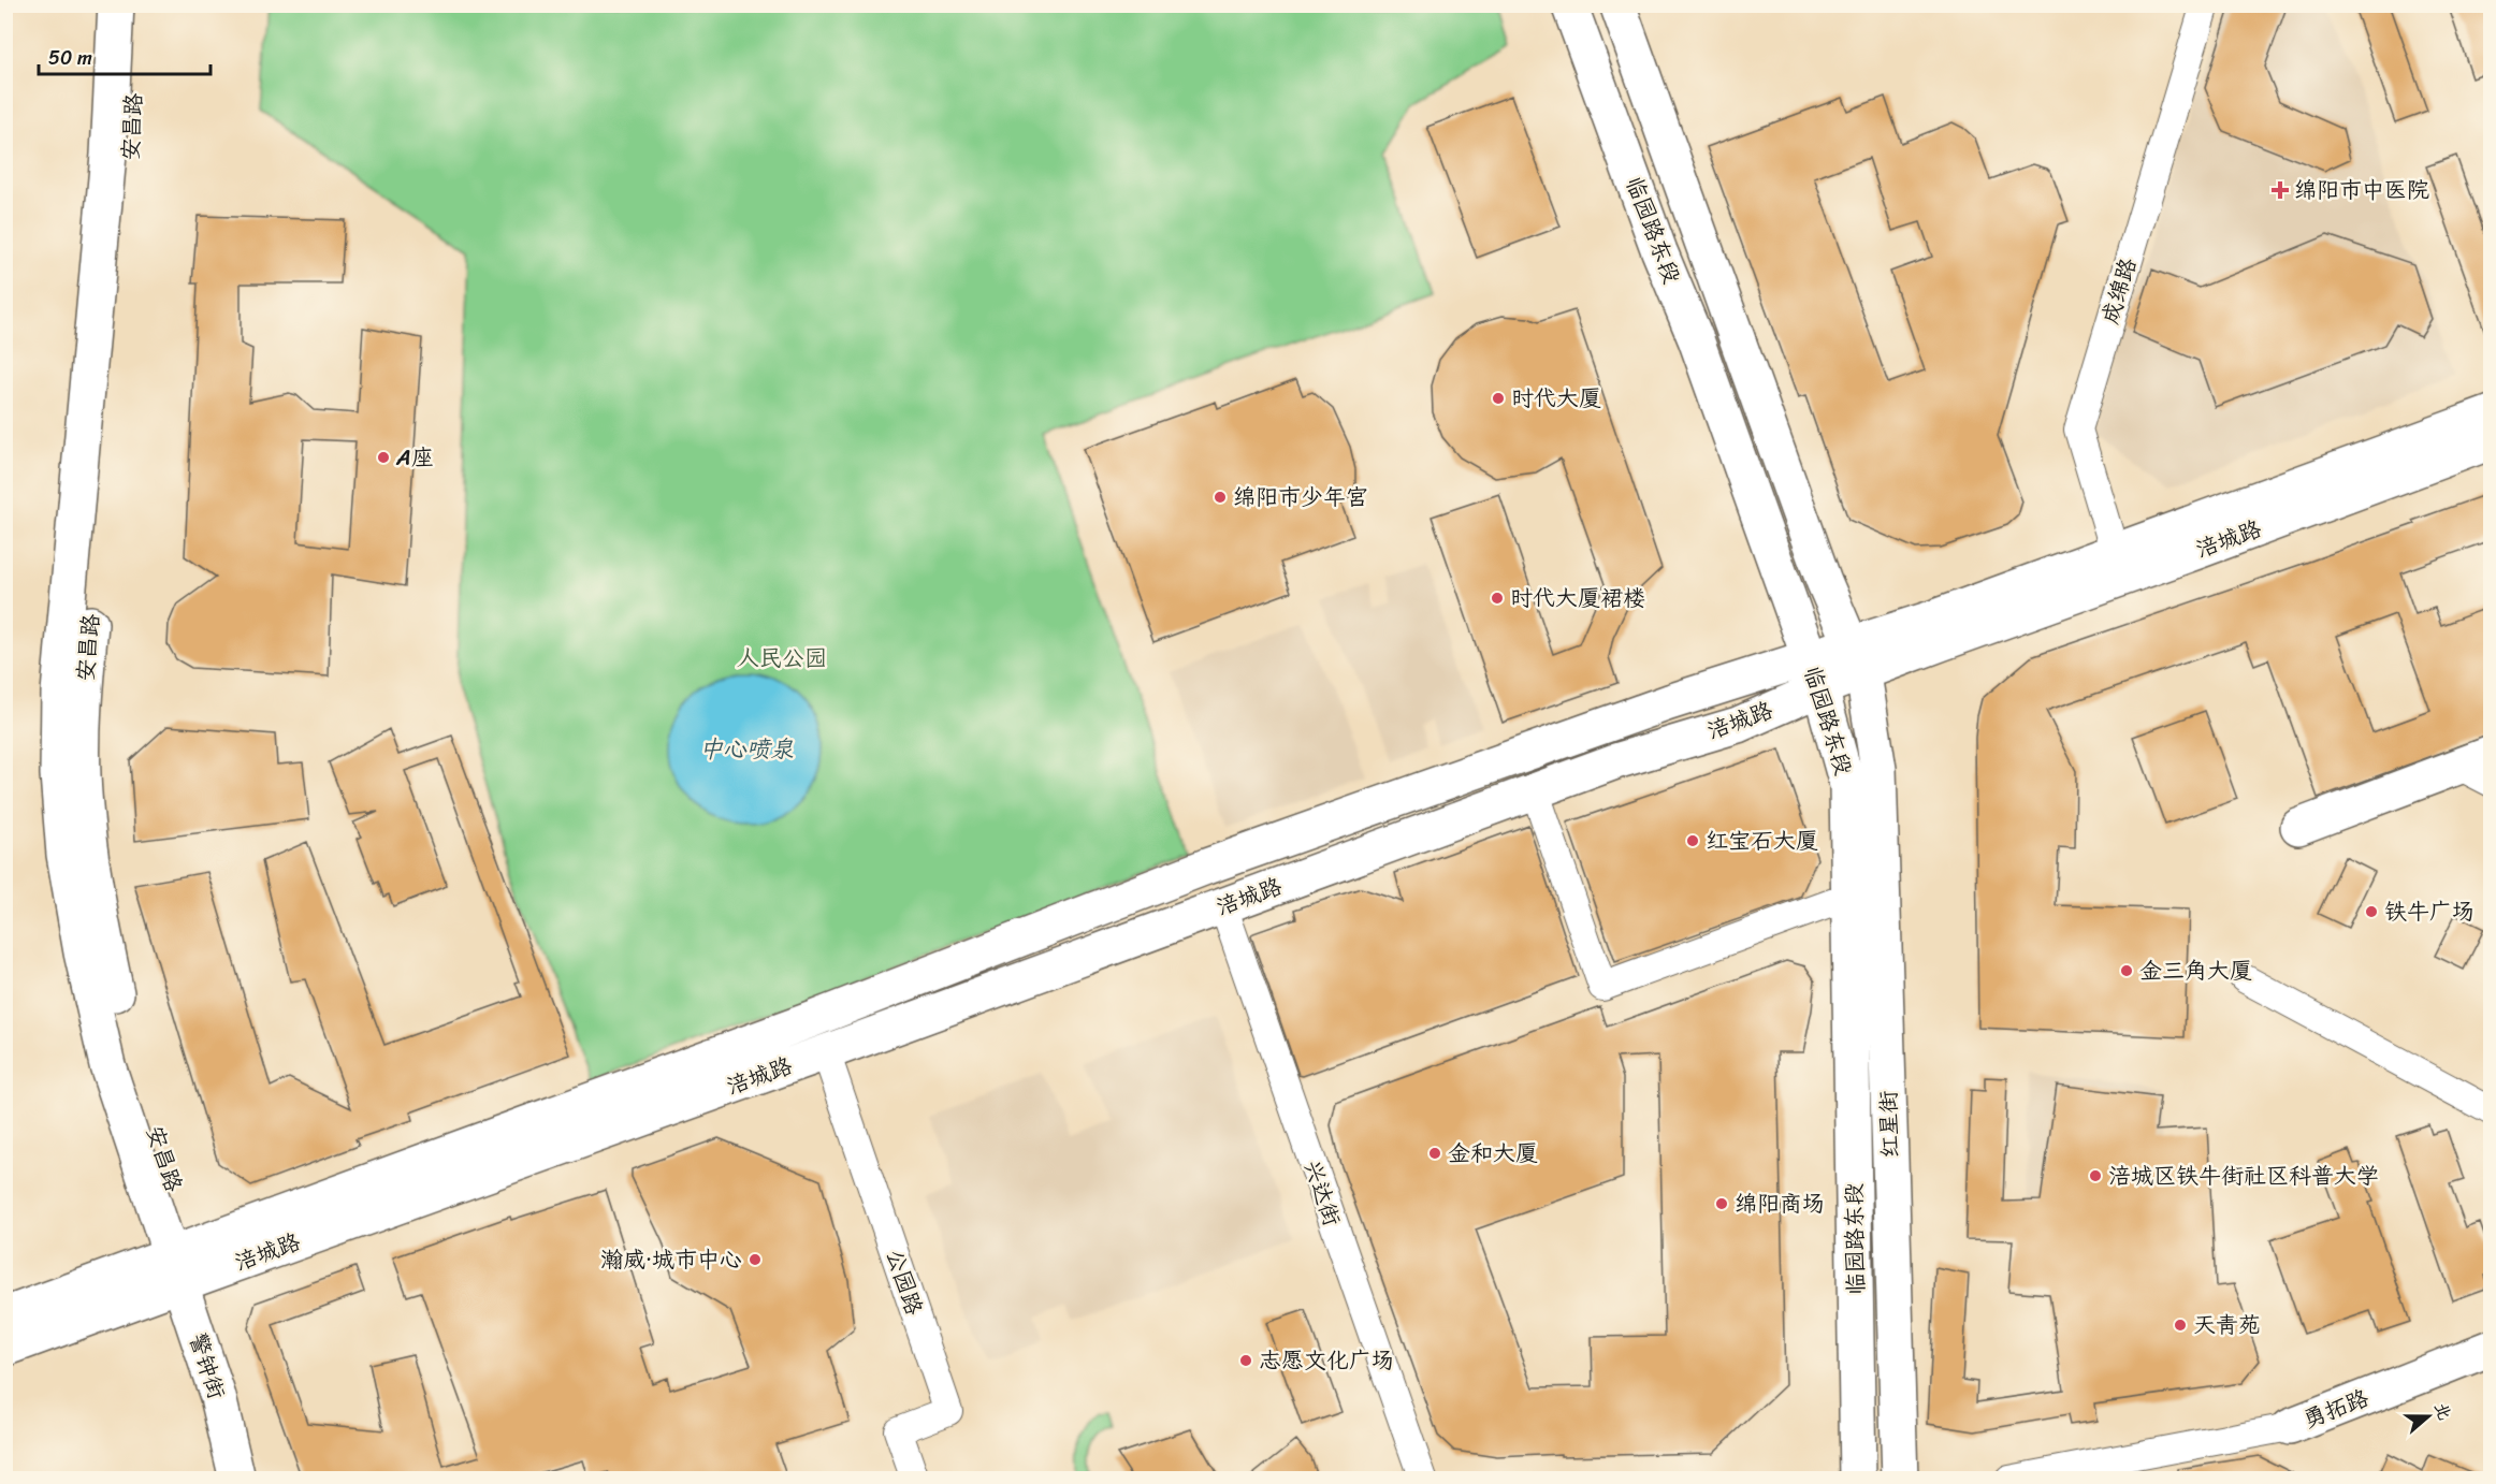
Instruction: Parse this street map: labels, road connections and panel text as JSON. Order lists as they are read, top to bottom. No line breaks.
{"streets":{"main road":["安昌路","临园路东段","涪城路","红星街","警钟街","勇拓路"],"street":["成绵路","兴达街","公园路"]},"crossings":[["安昌路","涪城路"],["安昌路","警钟街"],["临园路东段","涪城路"],["成绵路","涪城路"],["涪城路","红星街"],["涪城路","兴达街"],["涪城路","公园路"],["涪城路","警钟街"]],"water":["中心喷泉"],"parks":["人民公园"],"places":{"health":["绵阳市中医院"],"other":["时代大厦","A座","绵阳市少年宫","时代大厦裙楼","红宝石大厦","铁牛广场","金三角大厦","金和大厦","涪城区铁牛街社区科普大学","绵阳商场","瀚威·城市中心","天青苑","志愿文化广场"]},"scale_bar":"50 m","north":"right"}
